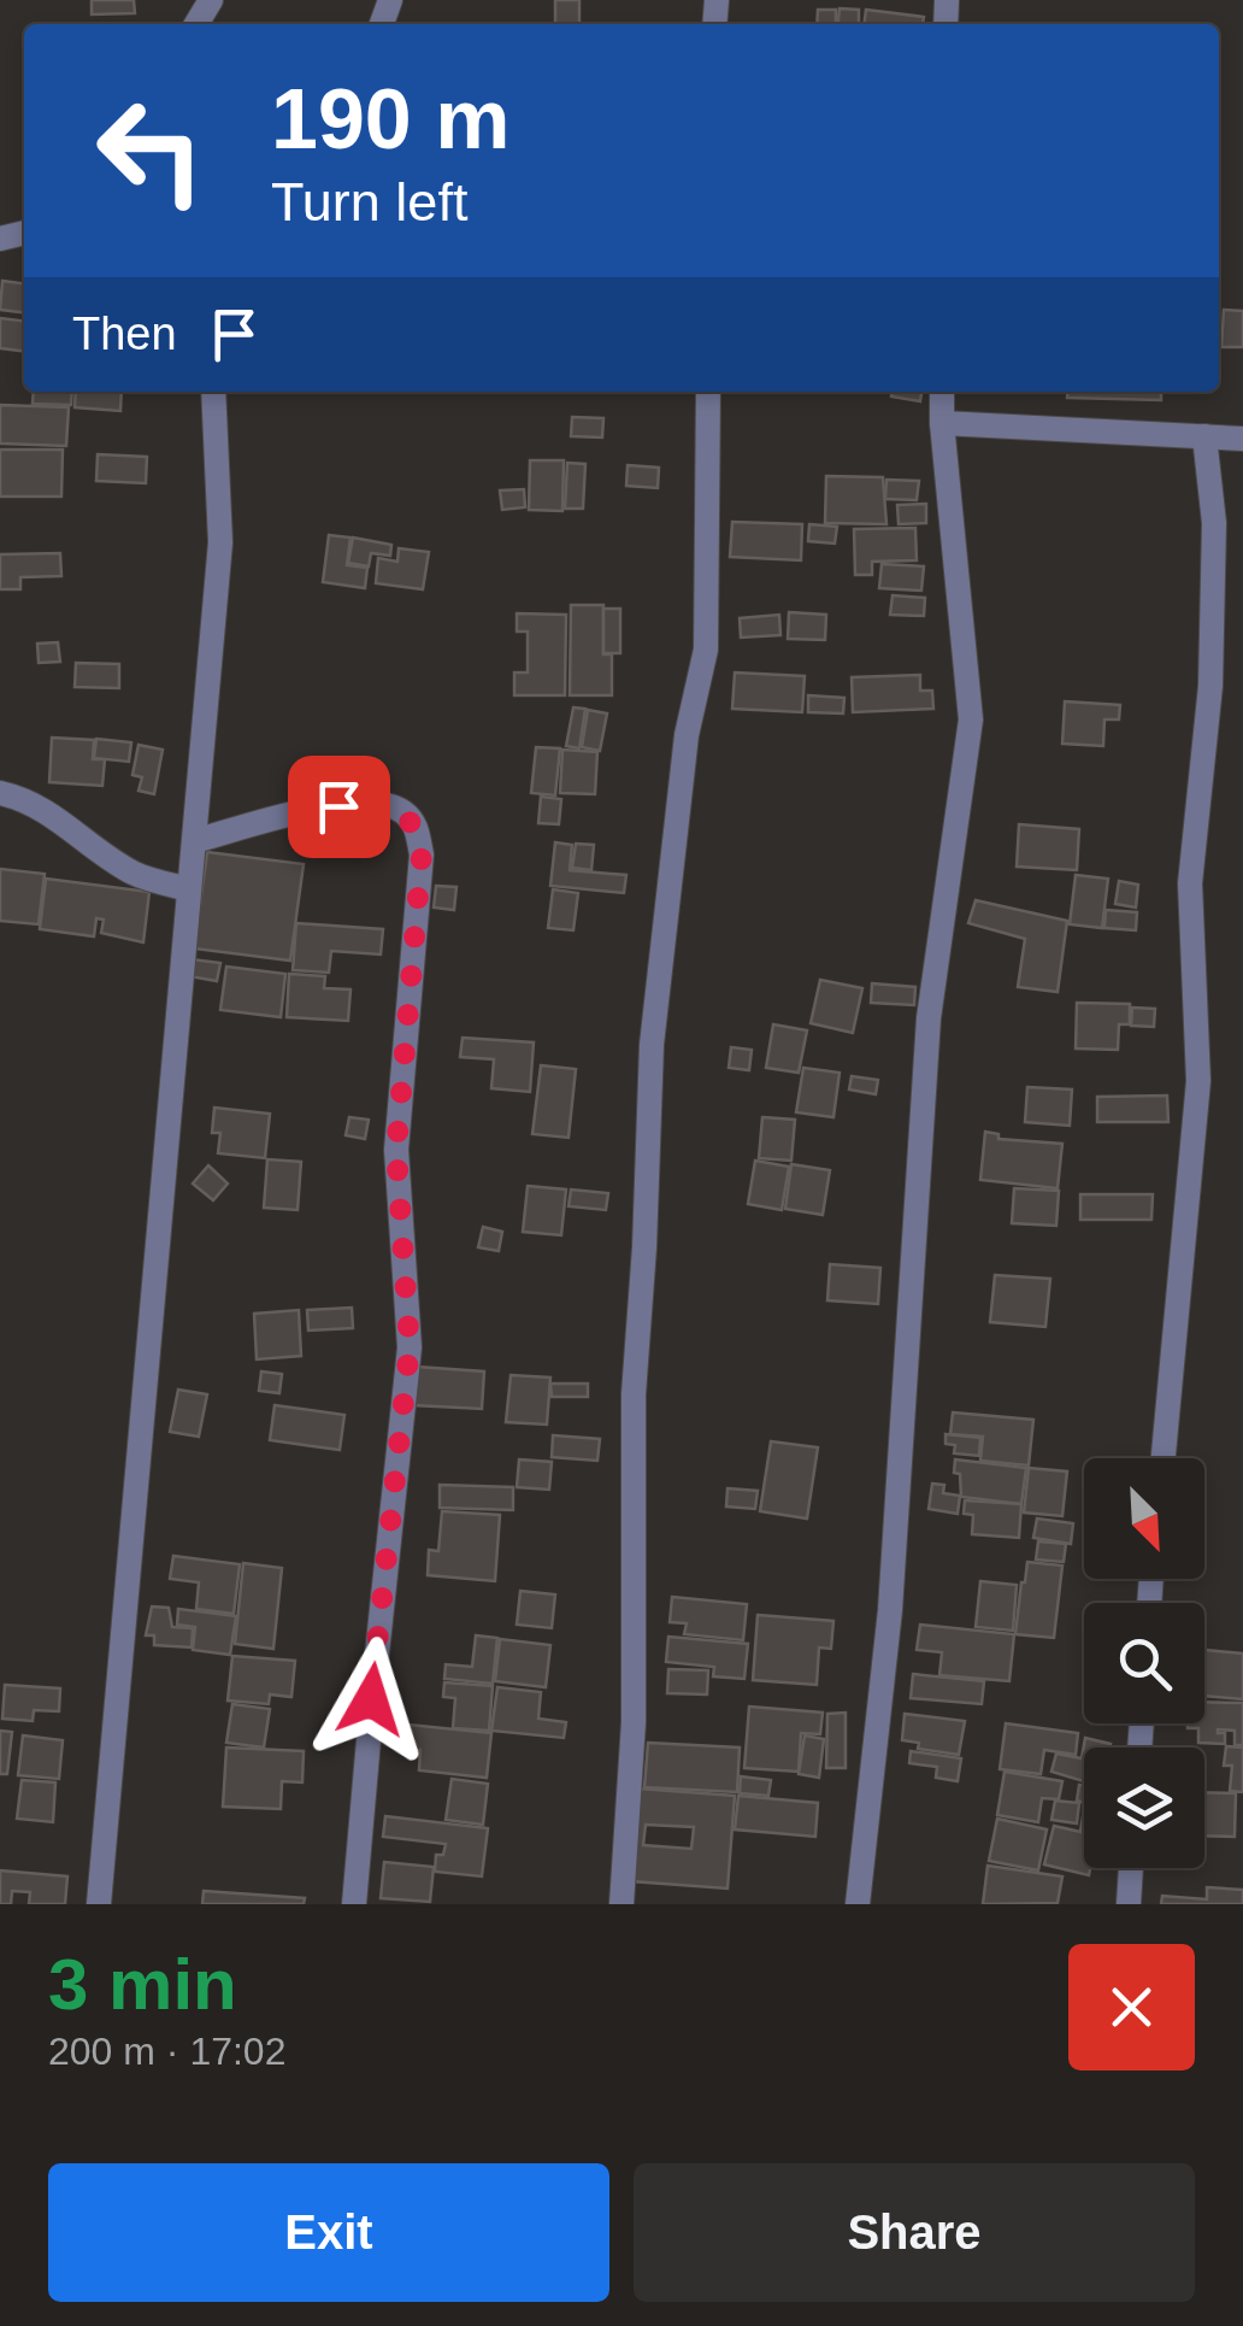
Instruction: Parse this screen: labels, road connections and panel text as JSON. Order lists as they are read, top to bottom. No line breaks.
{"north":"bottom right","page":{"turn":["190 m","Turn left"],"then":"Then","heading":["3 min","200 m · 17:02"],"buttons":["Exit","Share"]}}
